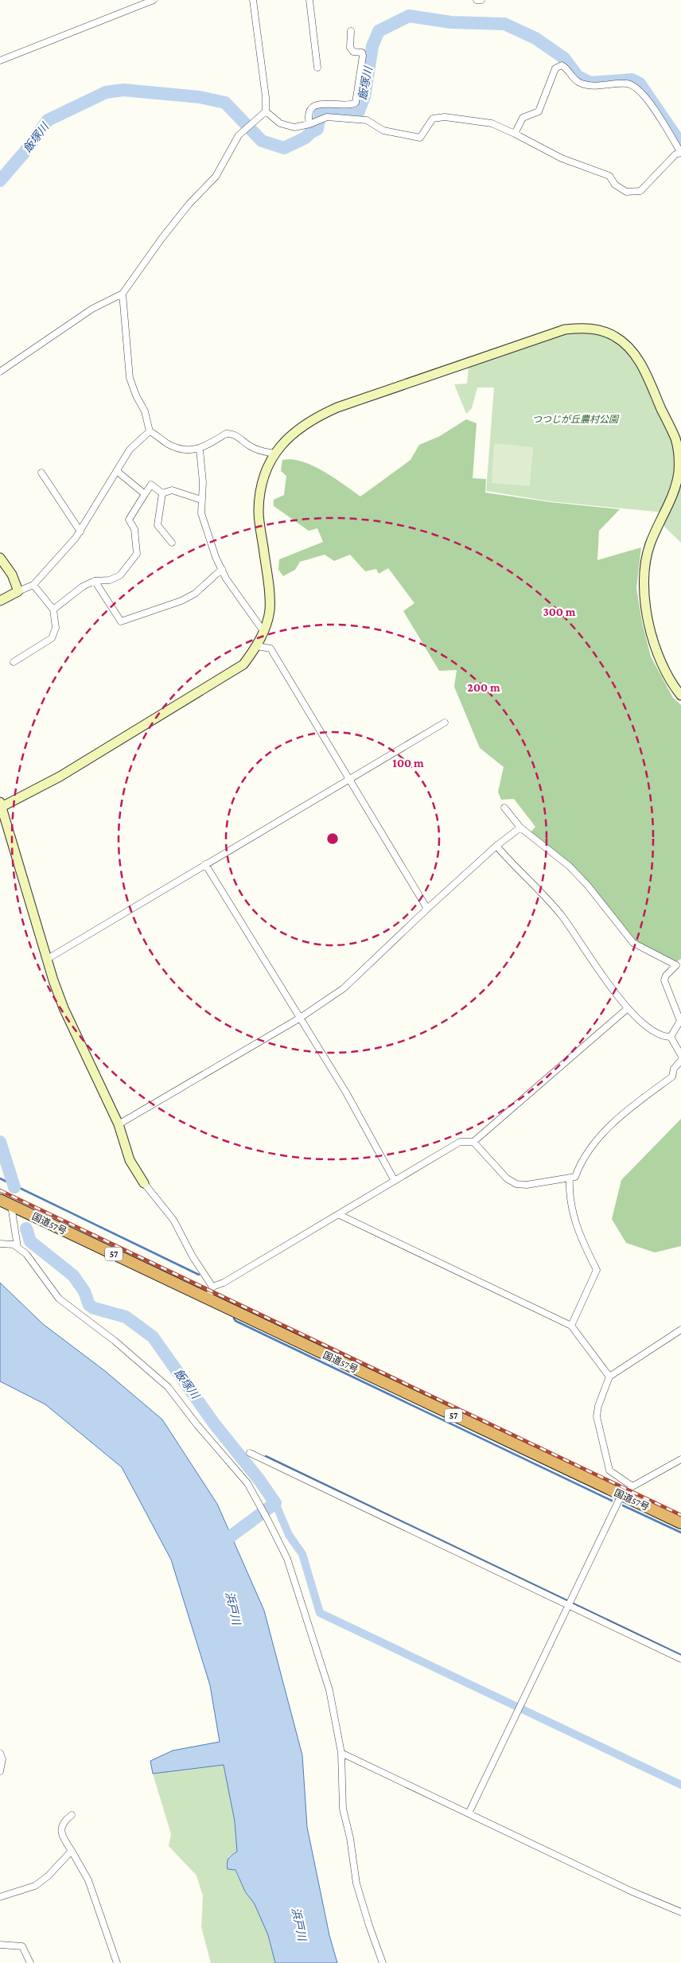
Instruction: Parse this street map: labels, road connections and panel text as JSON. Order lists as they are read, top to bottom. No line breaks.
{"streets":{"highway":["国道57号","57"]},"water":["飯塚川","浜戸川"],"parks":["つつじが丘農村公園"],"rings":["300 m","200 m","100 m"]}
